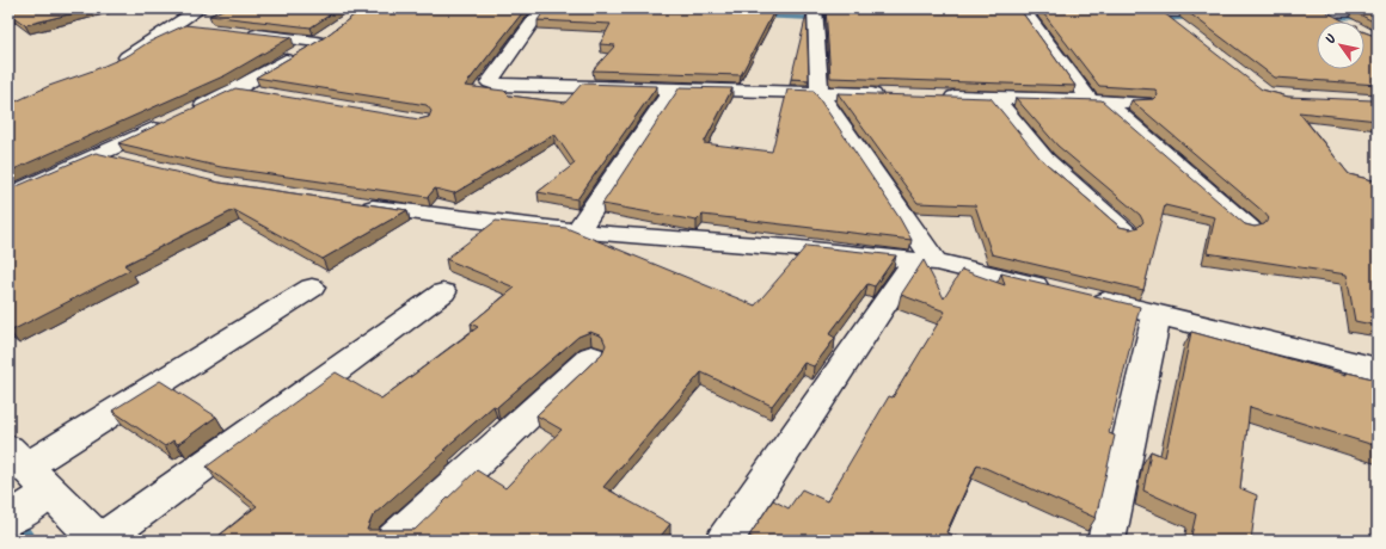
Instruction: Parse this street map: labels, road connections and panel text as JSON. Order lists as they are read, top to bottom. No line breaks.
{"north":"top left"}
